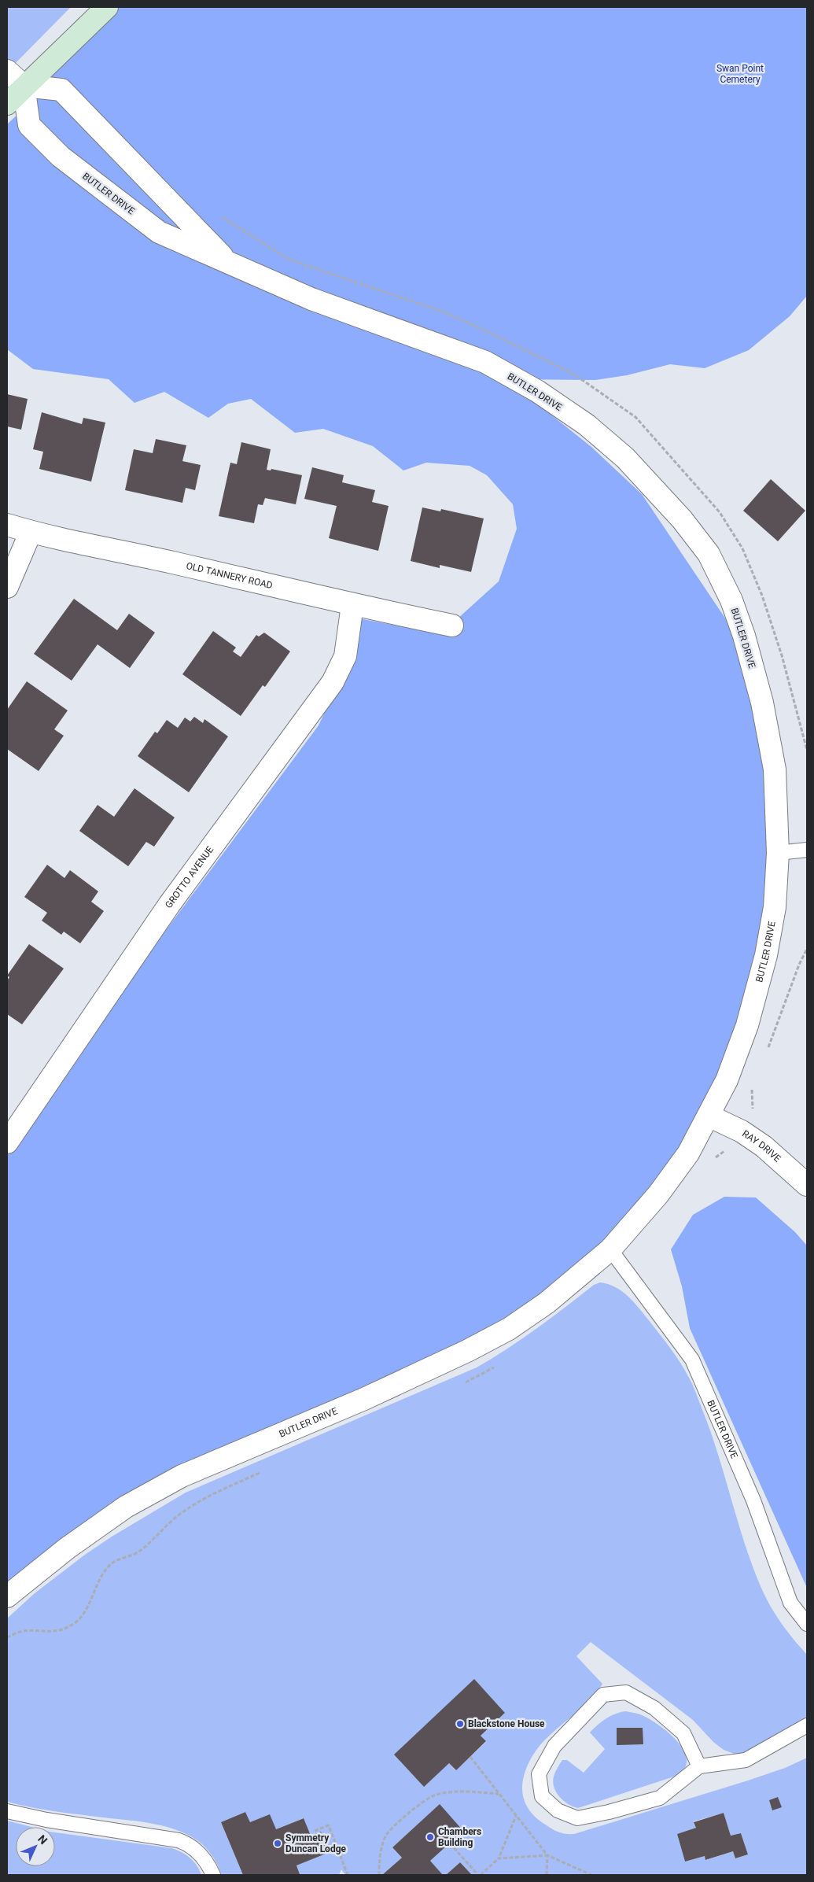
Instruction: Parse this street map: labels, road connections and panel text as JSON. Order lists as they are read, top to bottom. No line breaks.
{"streets":{"street":["BUTLER DRIVE","OLD TANNERY ROAD","GROTTO AVENUE","RAY DRIVE"]},"crossings":[["BUTLER DRIVE","RAY DRIVE"],["OLD TANNERY ROAD","GROTTO AVENUE"]],"parks":["Swan Point Cemetery"],"places":["Blackstone House","Chambers Building","Symmetry Duncan Lodge"],"north":"top right"}
